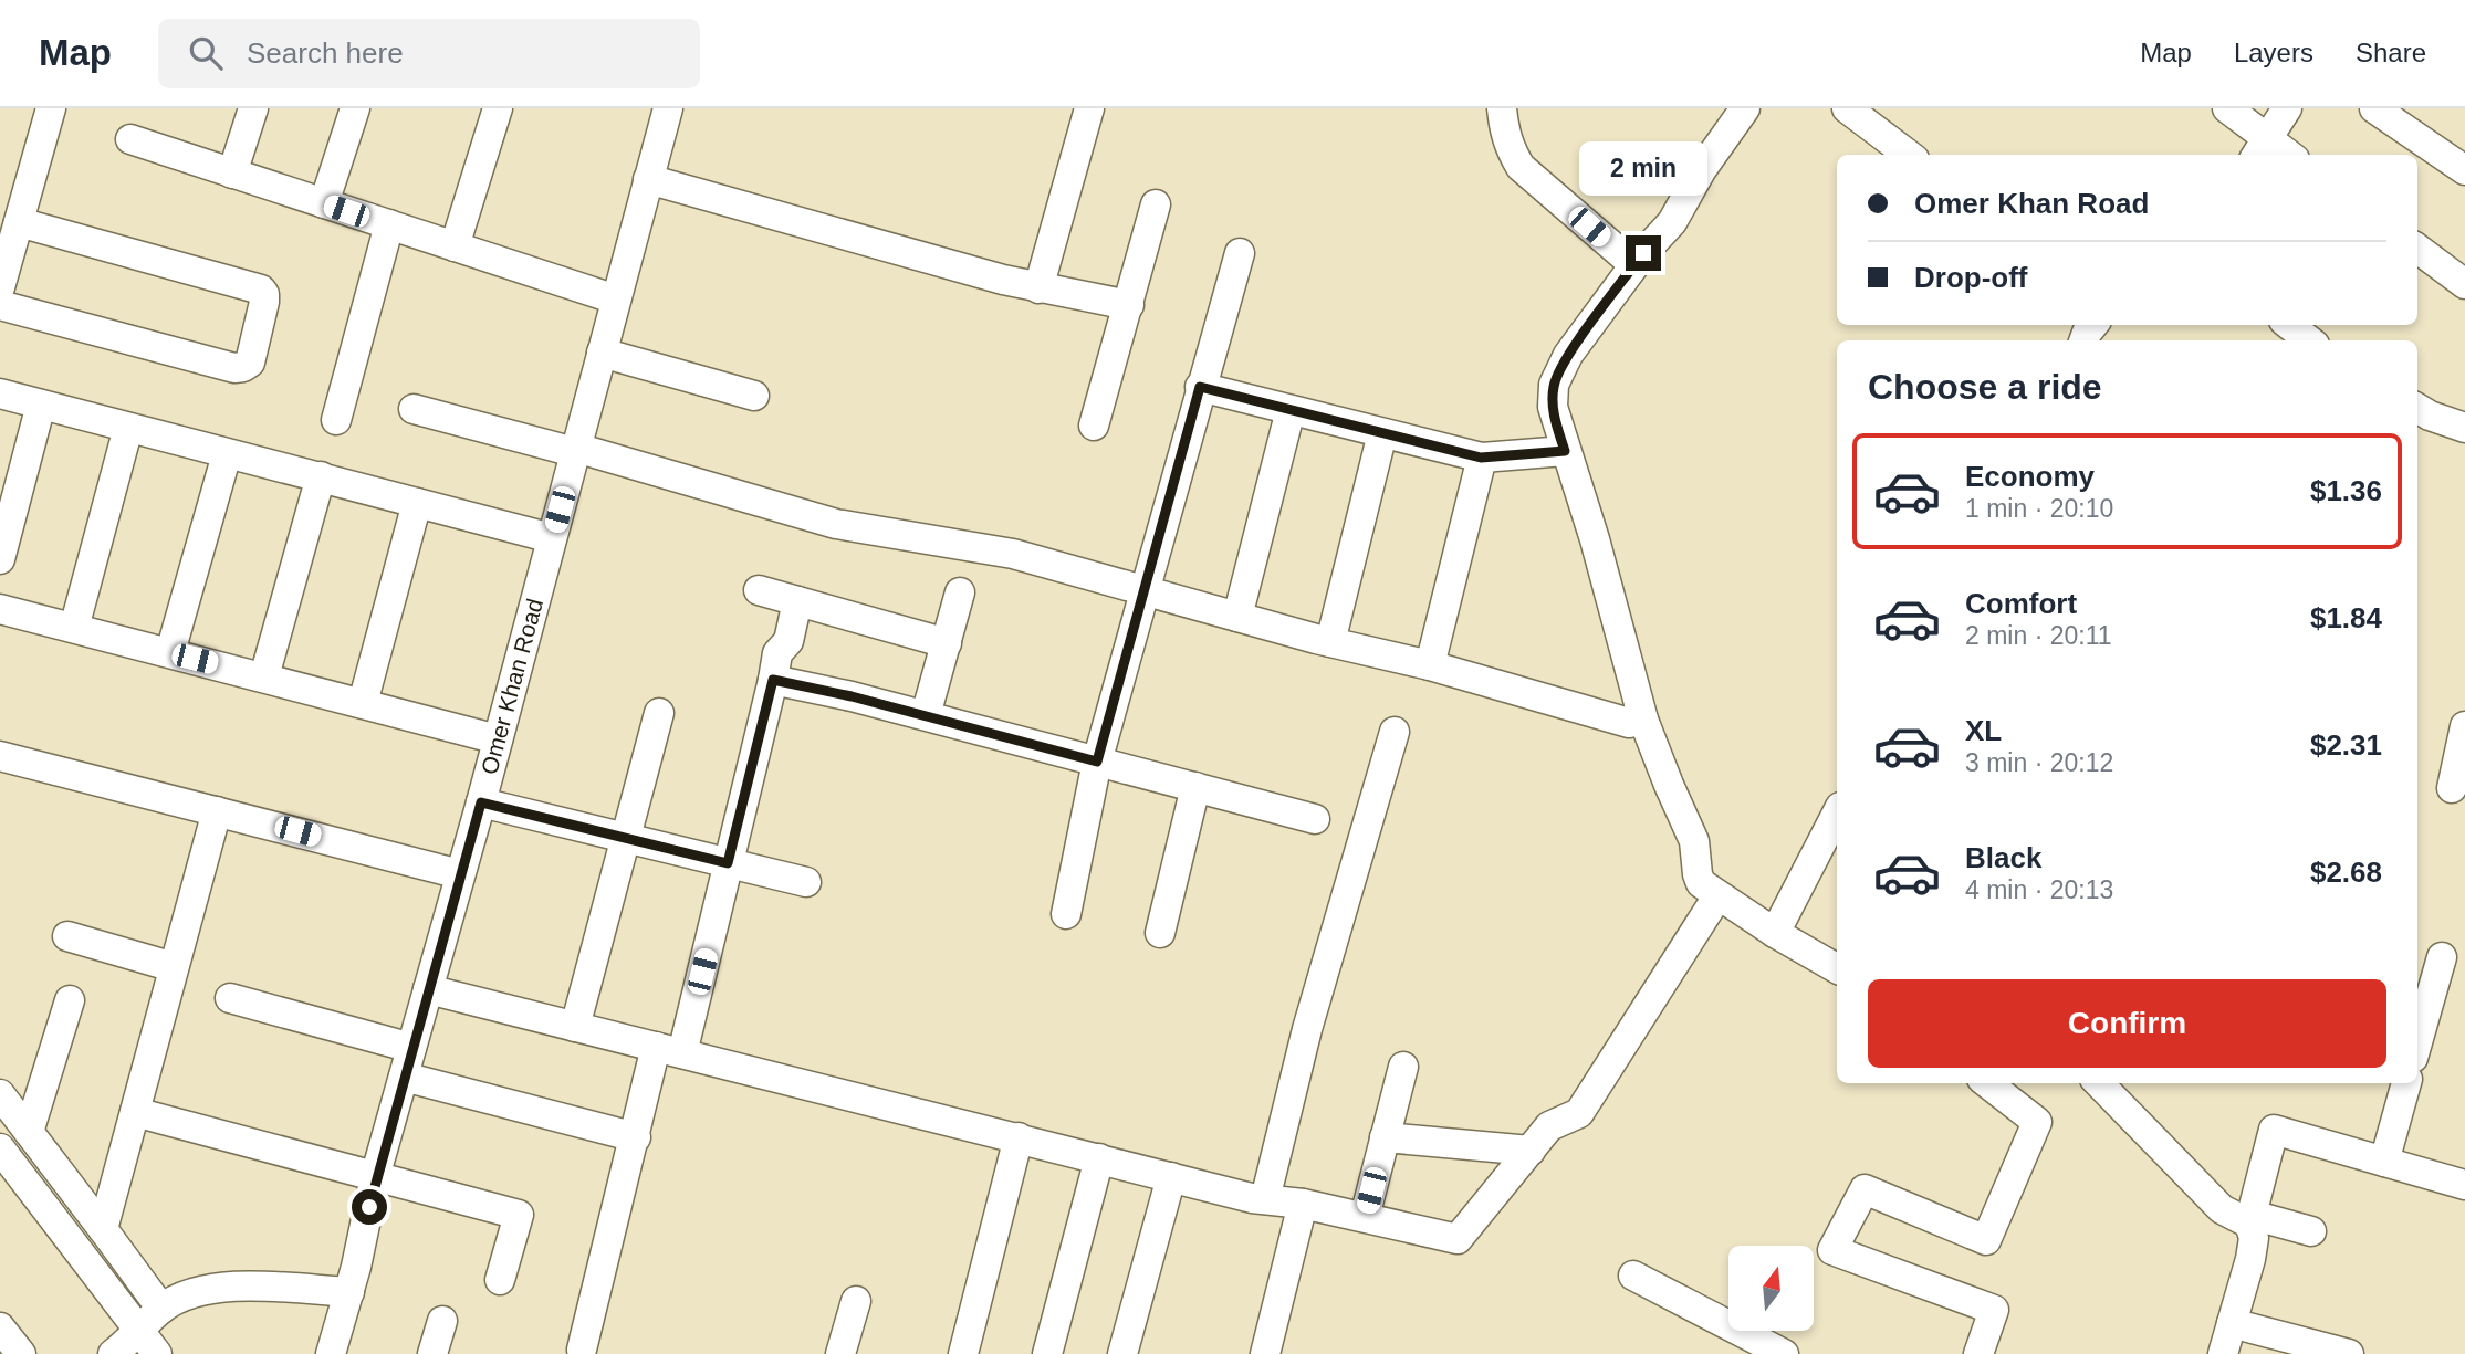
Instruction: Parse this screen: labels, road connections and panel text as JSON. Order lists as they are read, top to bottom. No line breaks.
{"streets":{"street":["Omer Khan Road"]},"north":"top","page":{"header":"Map","search":"Search here","nav":["Map","Layers","Share"],"bubble":"2 min","banner":["Omer Khan Road","Drop-off"],"heading":"Choose a ride","list":[{"name":"Economy","note":"1 min · 20:10","value":"$1.36"},{"name":"Comfort","note":"2 min · 20:11","value":"$1.84"},{"name":"XL","note":"3 min · 20:12","value":"$2.31"},{"name":"Black","note":"4 min · 20:13","value":"$2.68"}],"buttons":"Confirm"}}
